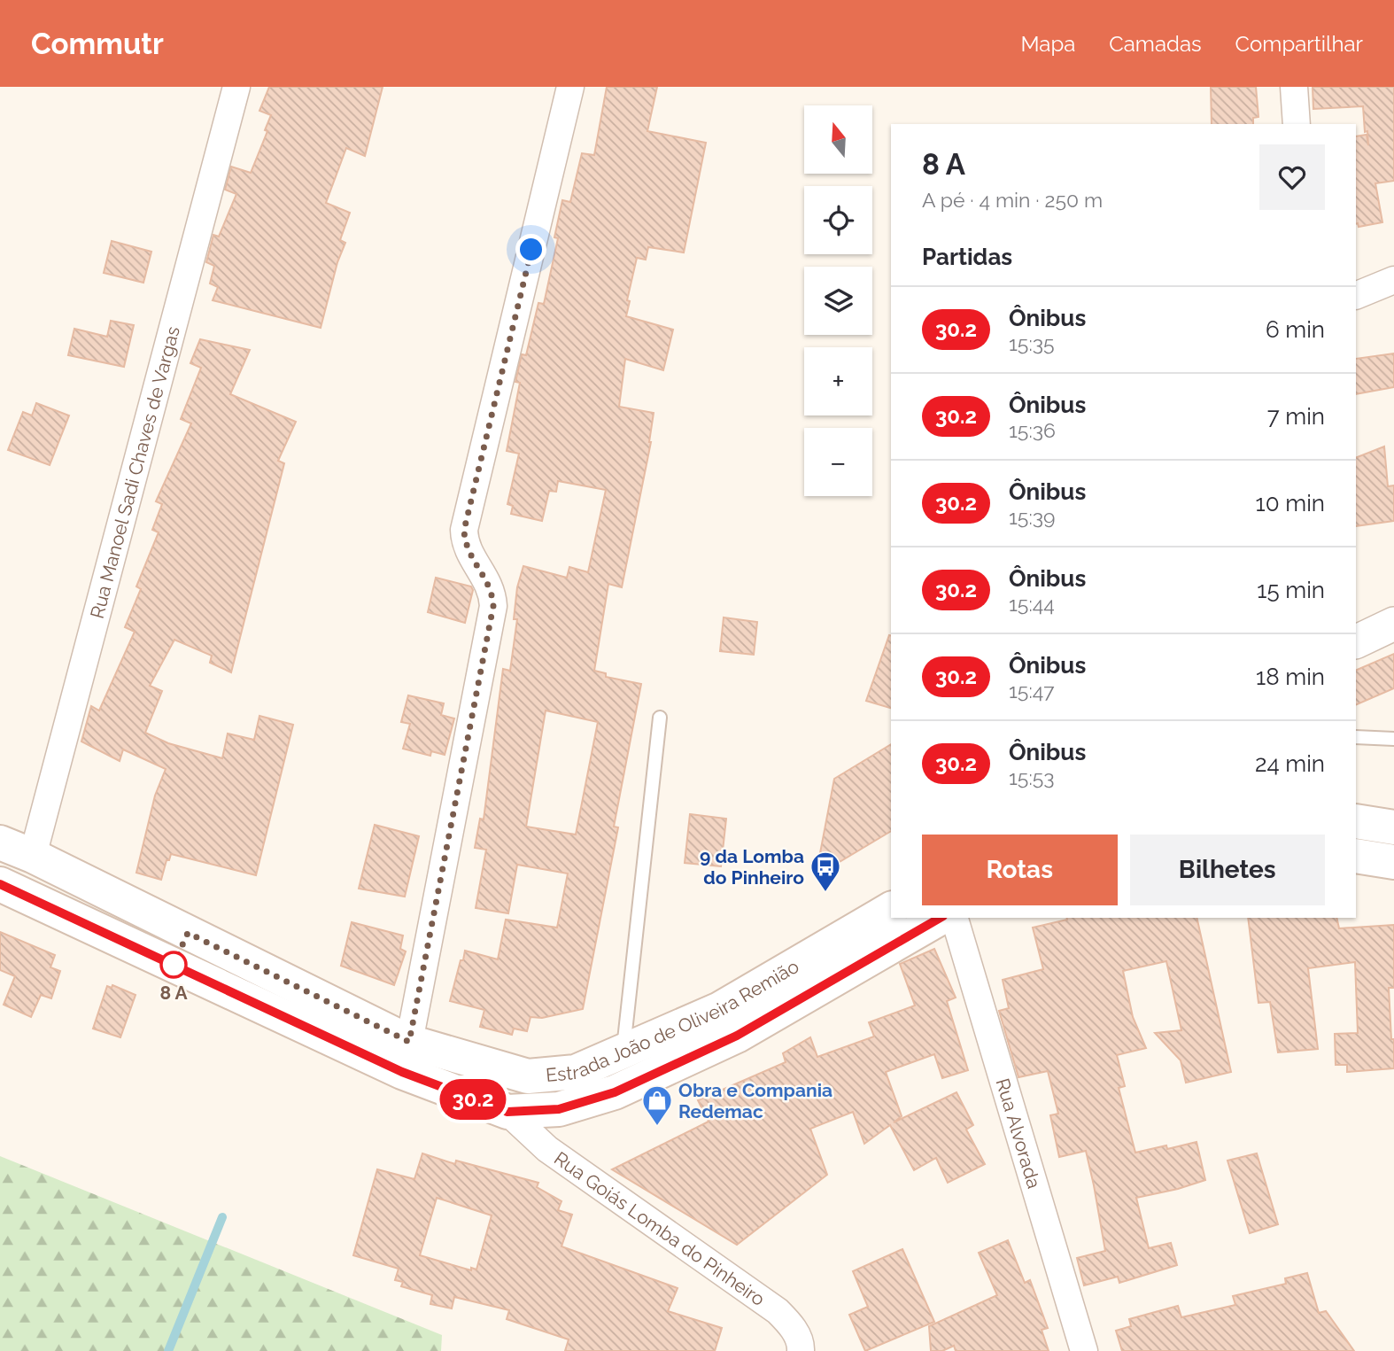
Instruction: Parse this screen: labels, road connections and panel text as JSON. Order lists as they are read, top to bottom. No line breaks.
{"streets":{"main road":["Estrada João de Oliveira Remião"],"street":["Rua Manoel Sadi Chaves de Vargas","Rua Alvorada","Rua Goiás Lomba do Pinheiro"]},"crossings":[["Rua Manoel Sadi Chaves de Vargas","Estrada João de Oliveira Remião"],["Estrada João de Oliveira Remião","Rua Goiás Lomba do Pinheiro"]],"places":{"bus stop":["9 da Lomba do Pinheiro"],"other":["8 A"],"shop":["Obra e Compania Redemac"]},"lines":["bus line 30.2"],"north":"top","page":{"header":"Commutr","nav":["Mapa","Camadas","Compartilhar"],"on_map":"30.2","map_buttons":["+","−"],"heading":[["8 A","A pé · 4 min · 250 m"],"Partidas"],"list":[{"mark":"30.2","name":"Ônibus","note":"15:35","value":"6 min"},{"mark":"30.2","name":"Ônibus","note":"15:36","value":"7 min"},{"mark":"30.2","name":"Ônibus","note":"15:39","value":"10 min"},{"mark":"30.2","name":"Ônibus","note":"15:44","value":"15 min"},{"mark":"30.2","name":"Ônibus","note":"15:47","value":"18 min"},{"mark":"30.2","name":"Ônibus","note":"15:53","value":"24 min"}],"buttons":["Rotas","Bilhetes"]}}
